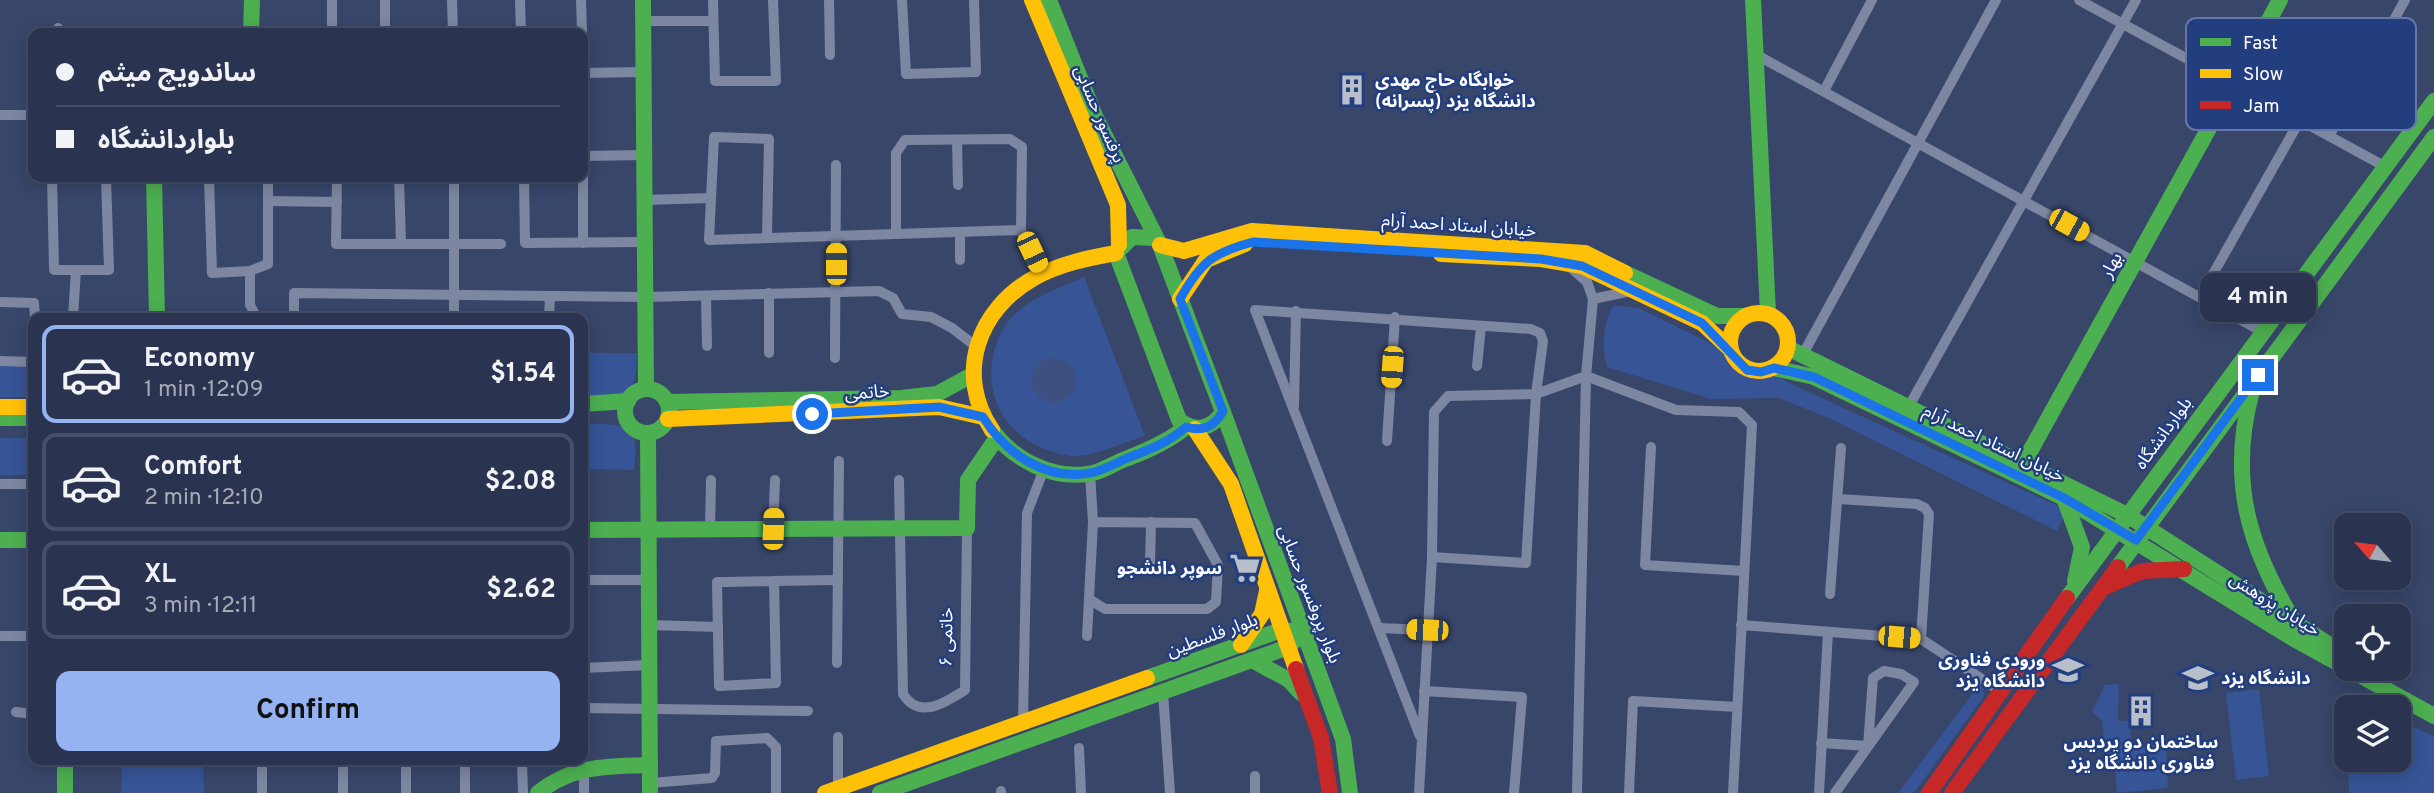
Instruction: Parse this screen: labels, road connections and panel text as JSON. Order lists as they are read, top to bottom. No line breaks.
{"streets":{"main road":["پرفسور حسابی","خیابان استاد احمد آرام","بهار","خاتمی","بلواردانشگاه","بلوار پروفسور حسابی","خیابان پژوهش","بلوار فلسطین","خاتمی ۶"]},"crossings":[["پرفسور حسابی","خاتمی"],["پرفسور حسابی","بلوار پروفسور حسابی"],["پرفسور حسابی","خاتمی ۶"],["خیابان استاد احمد آرام","بهار"],["خیابان استاد احمد آرام","بلواردانشگاه"],["خیابان استاد احمد آرام","خیابان پژوهش"],["خاتمی","بلوار پروفسور حسابی"],["خاتمی","خاتمی ۶"],["بلواردانشگاه","خیابان پژوهش"],["بلوار پروفسور حسابی","بلوار فلسطین"],["بلوار پروفسور حسابی","خاتمی ۶"]],"places":{"building":["خوابگاه حاج مهدی (پسرانه) دانشگاه یزد","ساختمان دو پردیس فناوری دانشگاه یزد"],"supermarket":["سوپر دانشجو"],"school or university":["ورودی فناوری دانشگاه یزد","دانشگاه یزد"]},"legend":["Fast","Slow","Jam"],"north":"top left","page":{"banner":["ساندویچ میثم","بلواردانشگاه"],"bubble":"4 min","list":[{"name":"Economy","note":"1 min · 12:09","value":"$1.54"},{"name":"Comfort","note":"2 min · 12:10","value":"$2.08"},{"name":"XL","note":"3 min · 12:11","value":"$2.62"}],"buttons":"Confirm"}}
